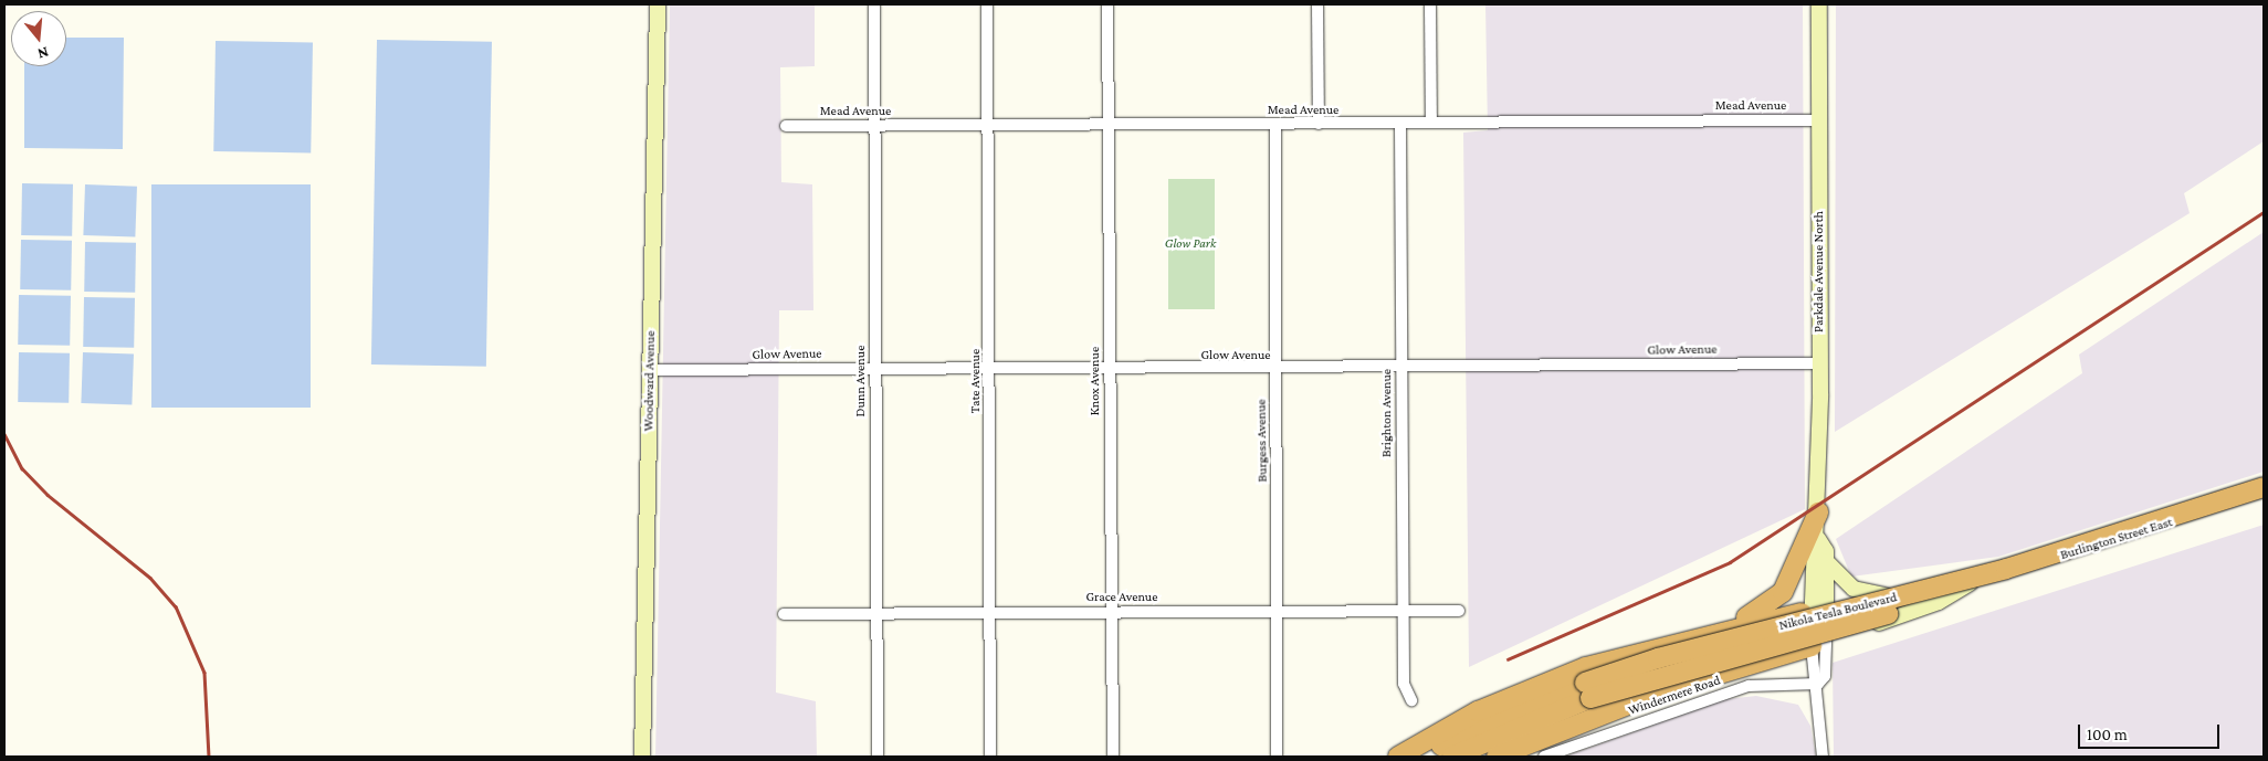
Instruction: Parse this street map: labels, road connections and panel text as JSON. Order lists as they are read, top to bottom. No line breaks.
{"streets":{"highway":["Nikola Tesla Boulevard"],"main road":["Parkdale Avenue North","Woodward Avenue","Burlington Street East"],"street":["Mead Avenue","Glow Avenue","Dunn Avenue","Tate Avenue","Knox Avenue","Brighton Avenue","Burgess Avenue","Grace Avenue","Windermere Road"]},"crossings":[["Mead Avenue","Parkdale Avenue North"],["Mead Avenue","Dunn Avenue"],["Mead Avenue","Tate Avenue"],["Mead Avenue","Knox Avenue"],["Mead Avenue","Brighton Avenue"],["Mead Avenue","Burgess Avenue"],["Parkdale Avenue North","Glow Avenue"],["Parkdale Avenue North","Burlington Street East"],["Parkdale Avenue North","Windermere Road"],["Glow Avenue","Woodward Avenue"],["Glow Avenue","Dunn Avenue"],["Glow Avenue","Tate Avenue"],["Glow Avenue","Knox Avenue"],["Glow Avenue","Brighton Avenue"],["Glow Avenue","Burgess Avenue"],["Dunn Avenue","Grace Avenue"],["Tate Avenue","Grace Avenue"],["Knox Avenue","Grace Avenue"],["Brighton Avenue","Grace Avenue"],["Burgess Avenue","Grace Avenue"]],"parks":["Glow Park"],"scale_bar":"100 m","north":"bottom"}
